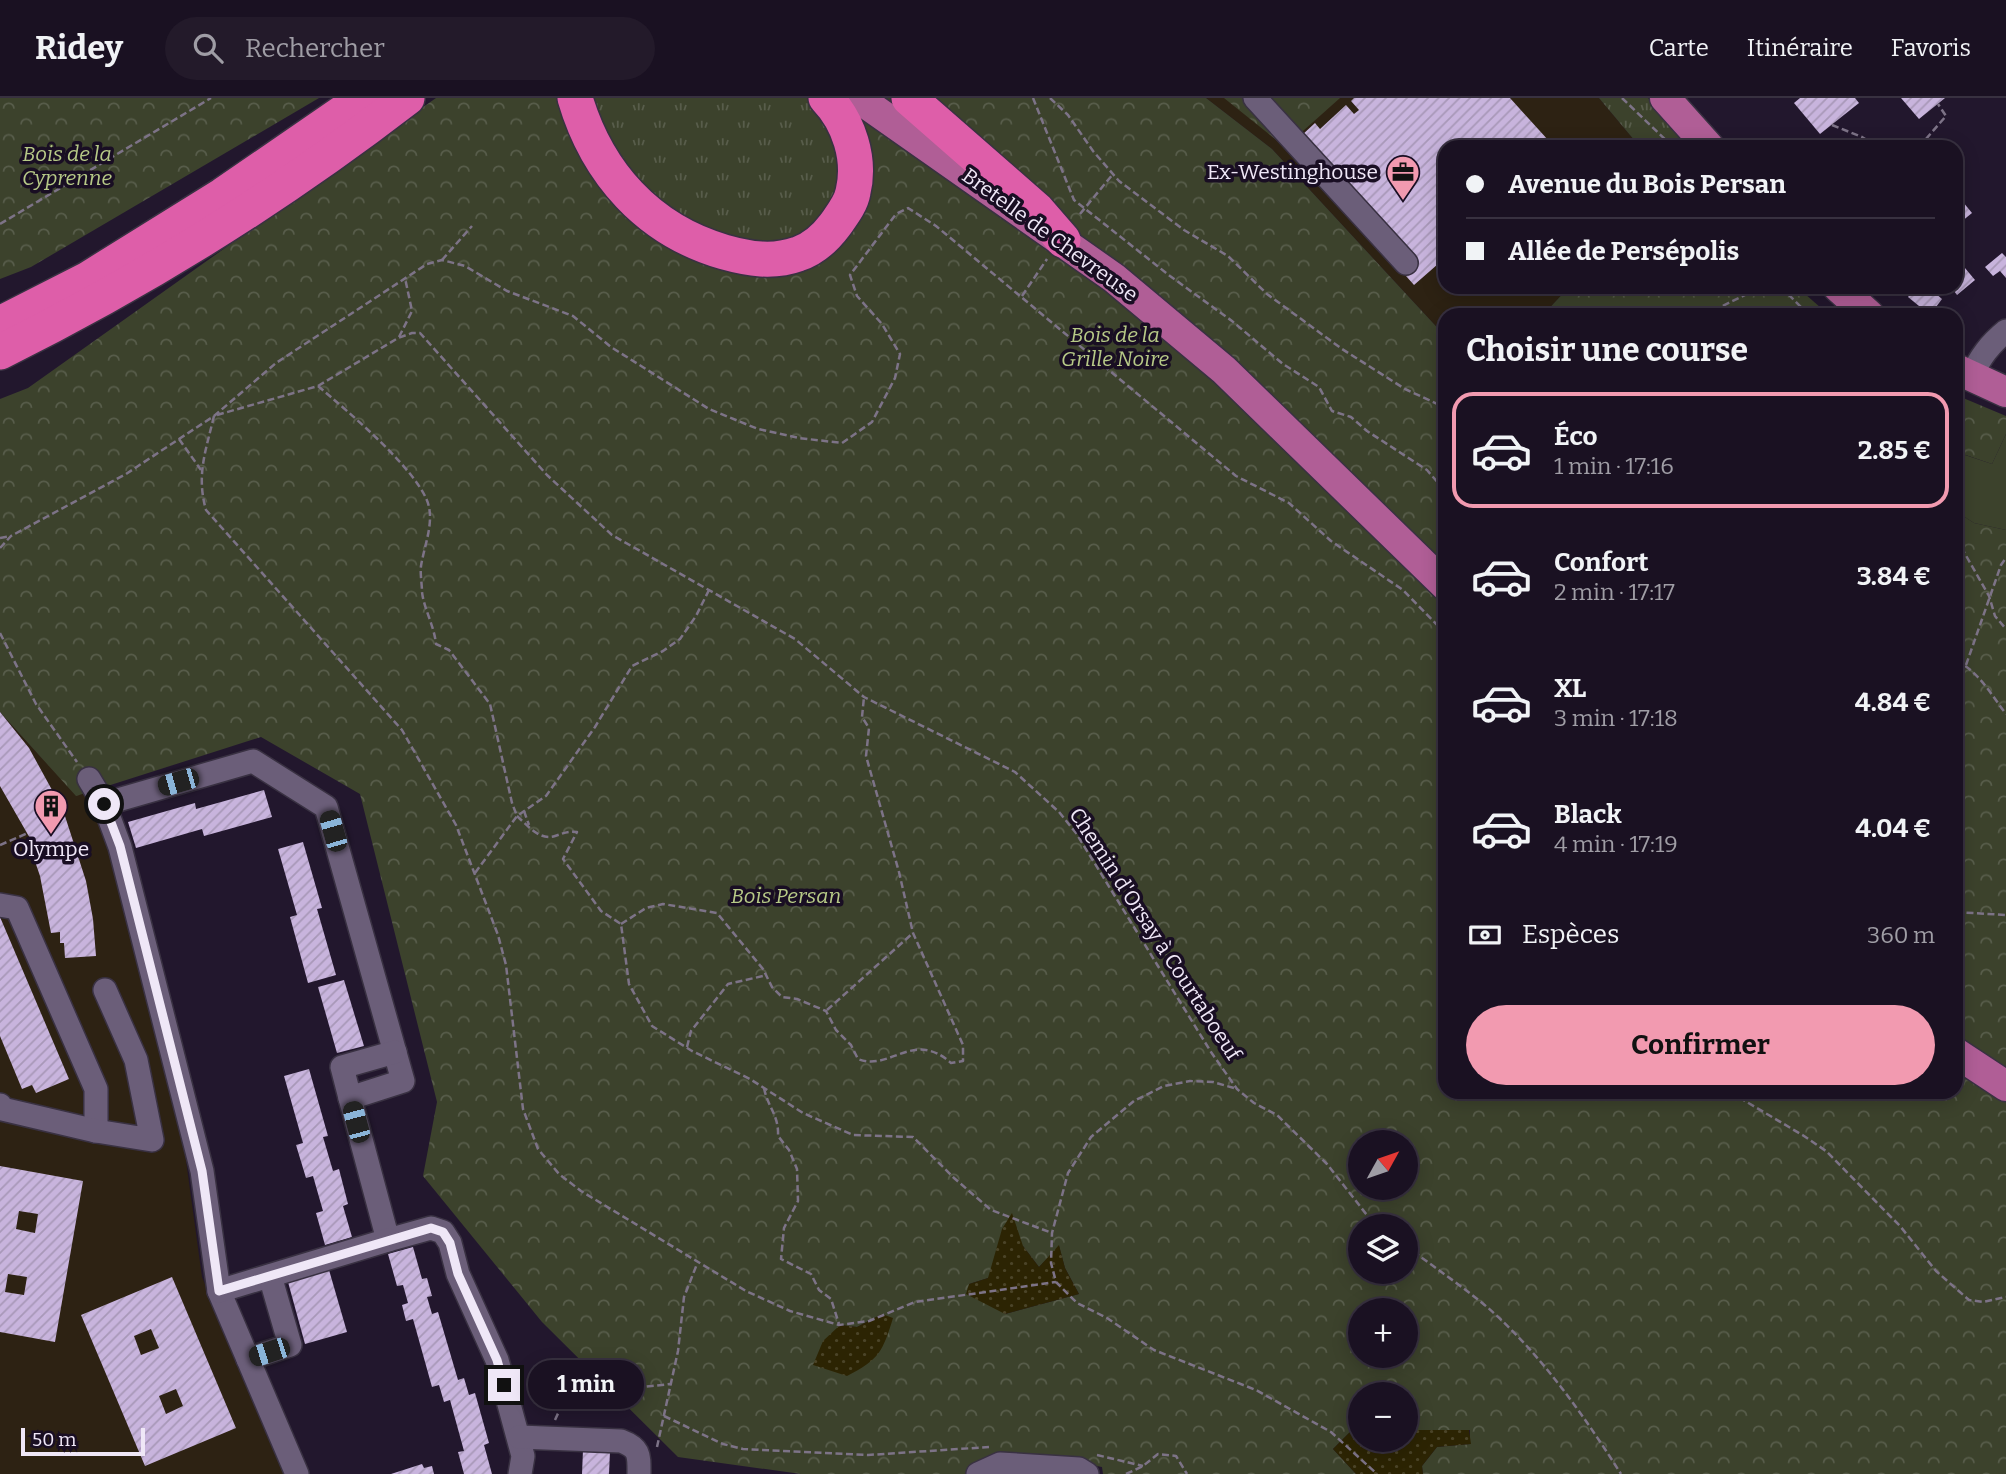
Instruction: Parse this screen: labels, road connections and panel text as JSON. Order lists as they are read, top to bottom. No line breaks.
{"streets":{"main road":["Bretelle de Chevreuse"],"path":["Chemin d'Orsay à Courtaboeuf"]},"parks":["Bois de la Cyprenne","Bois de la Grille Noire","Bois Persan"],"places":{"office":["Ex-Westinghouse"],"building":["Olympe"]},"scale_bar":"50 m","north":"top right","page":{"header":"Ridey","search":"Rechercher","nav":["Carte","Itinéraire","Favoris"],"banner":["Avenue du Bois Persan","Allée de Persépolis"],"heading":"Choisir une course","list":[{"name":"Éco","note":"1 min · 17:16","value":"2.85 €"},{"name":"Confort","note":"2 min · 17:17","value":"3.84 €"},{"name":"XL","note":"3 min · 17:18","value":"4.84 €"},{"name":"Black","note":"4 min · 17:19","value":"4.04 €"}],"pay":["Espèces","360 m"],"buttons":"Confirmer","map_buttons":["+","−"],"bubble":"1 min","scale":"50 m"}}
